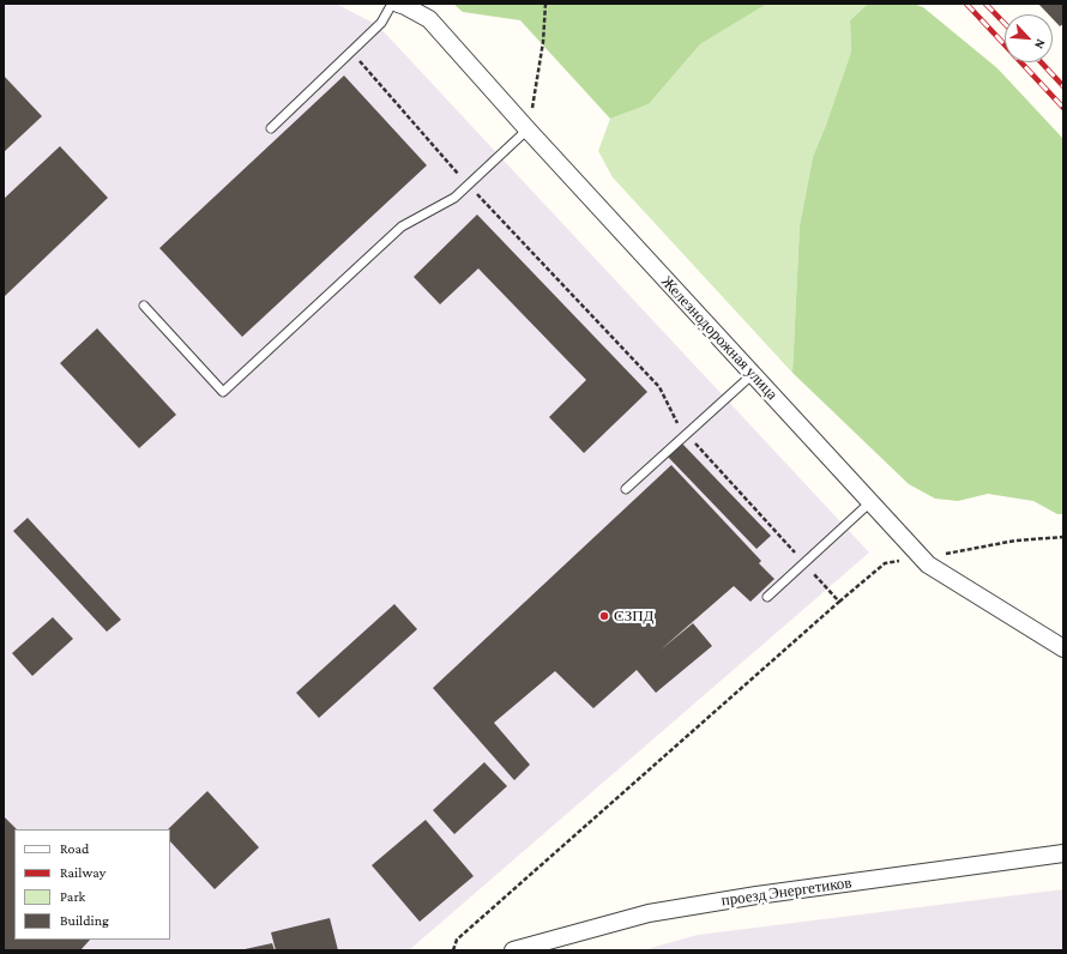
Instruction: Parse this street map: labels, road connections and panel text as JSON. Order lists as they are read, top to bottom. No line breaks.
{"streets":{"street":["Железнодорожная улица","проезд Энергетиков"]},"places":["СЗПД"],"legend":["Road","Railway","Park","Building"],"north":"bottom right"}
